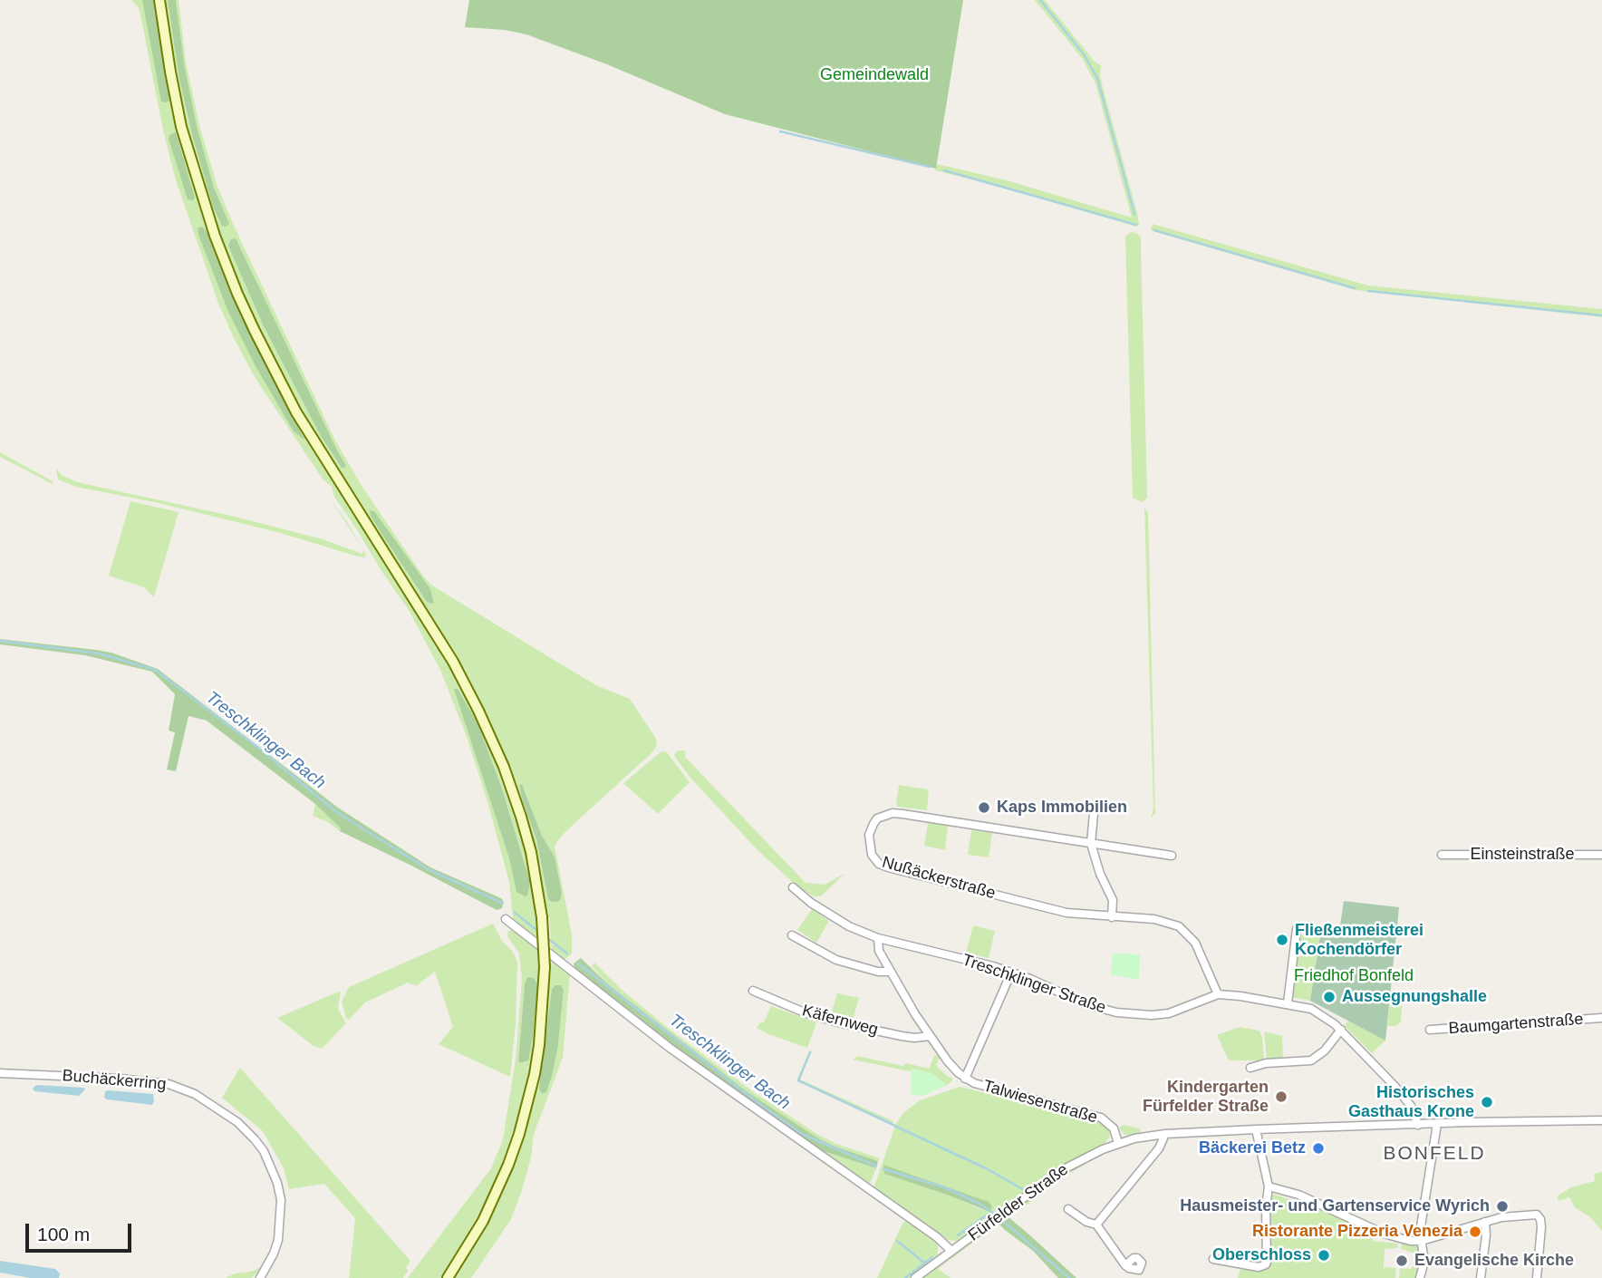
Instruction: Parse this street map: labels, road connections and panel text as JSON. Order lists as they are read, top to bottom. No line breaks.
{"streets":{"street":["Einsteinstraße","Nußäckerstraße","Treschklinger Straße","Käfernweg","Baumgartenstraße","Buchäckerring","Talwiesenstraße","Fürfelder Straße"]},"crossings":[["Nußäckerstraße","Treschklinger Straße"],["Treschklinger Straße","Talwiesenstraße"],["Treschklinger Straße","Fürfelder Straße"],["Käfernweg","Talwiesenstraße"],["Talwiesenstraße","Fürfelder Straße"]],"districts":["BONFELD"],"water":["Treschklinger Bach"],"parks":["Gemeindewald","Friedhof Bonfeld"],"places":["Kaps Immobilien","Fließenmeisterei Kochendörfer","Aussegnungshalle","Kindergarten Fürfelder Straße","Historisches Gasthaus Krone","Bäckerei Betz","Hausmeister- und Gartenservice Wyrich","Ristorante Pizzeria Venezia","Oberschloss","Evangelische Kirche"],"scale_bar":"100 m"}
